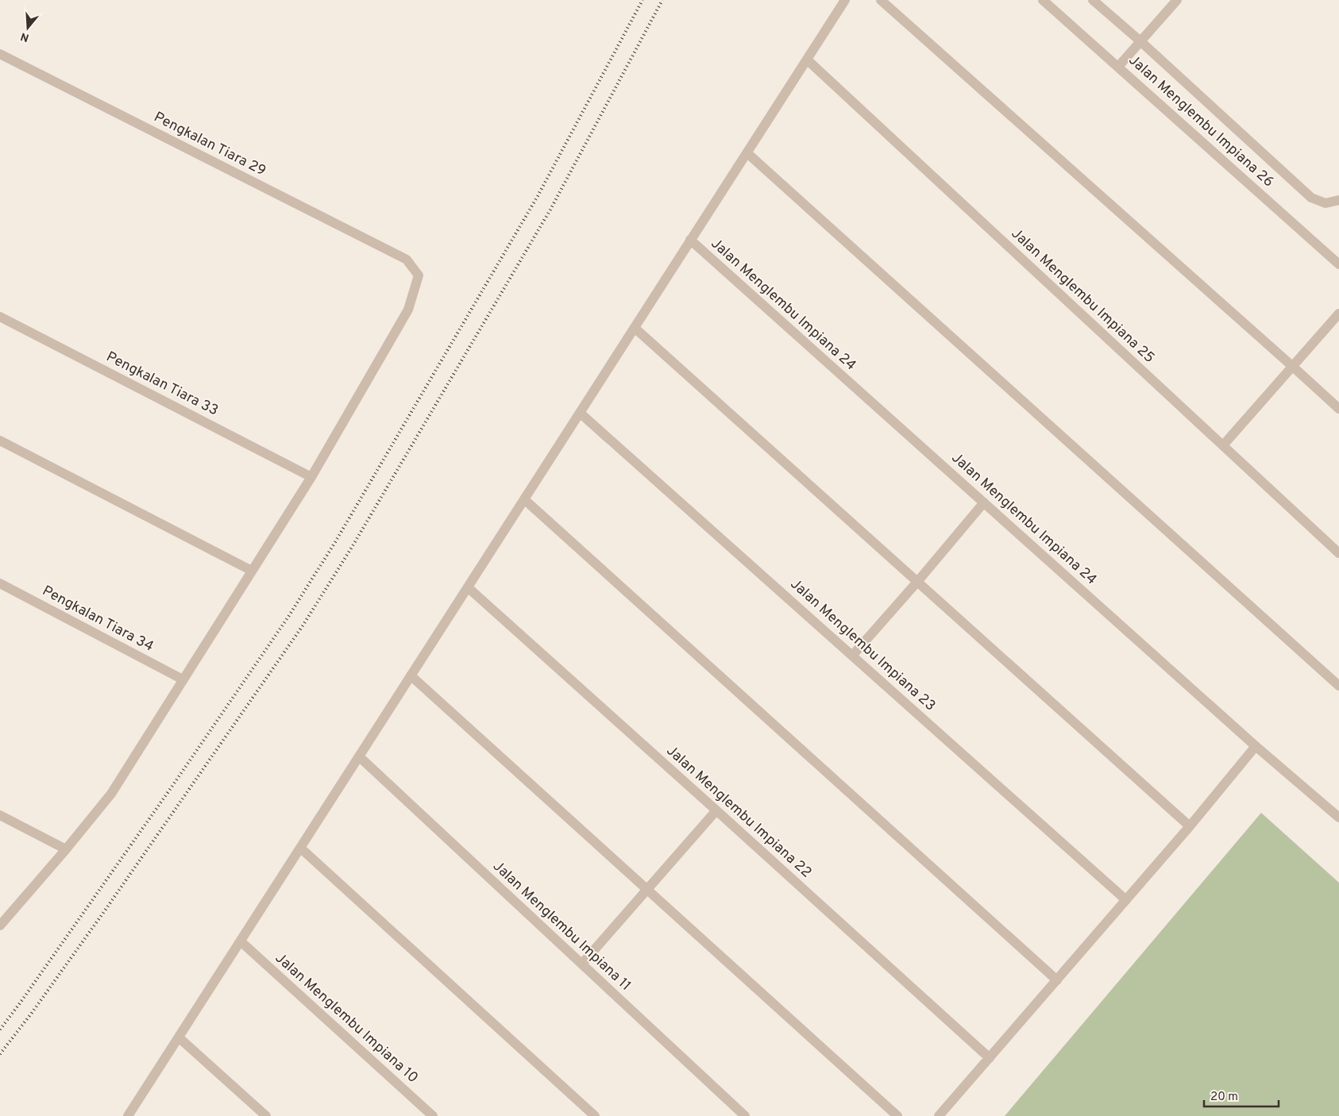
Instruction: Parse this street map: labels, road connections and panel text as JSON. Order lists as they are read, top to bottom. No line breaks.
{"streets":{"street":["Jalan Menglembu Impiana 26","Pengkalan Tiara 29","Jalan Menglembu Impiana 25","Jalan Menglembu Impiana 24","Pengkalan Tiara 33","Pengkalan Tiara 34","Jalan Menglembu Impiana 23","Jalan Menglembu Impiana 22","Jalan Menglembu Impiana 11","Jalan Menglembu Impiana 10"]},"crossings":[["Pengkalan Tiara 29","Pengkalan Tiara 33"]],"scale_bar":"20 m","north":"bottom"}
